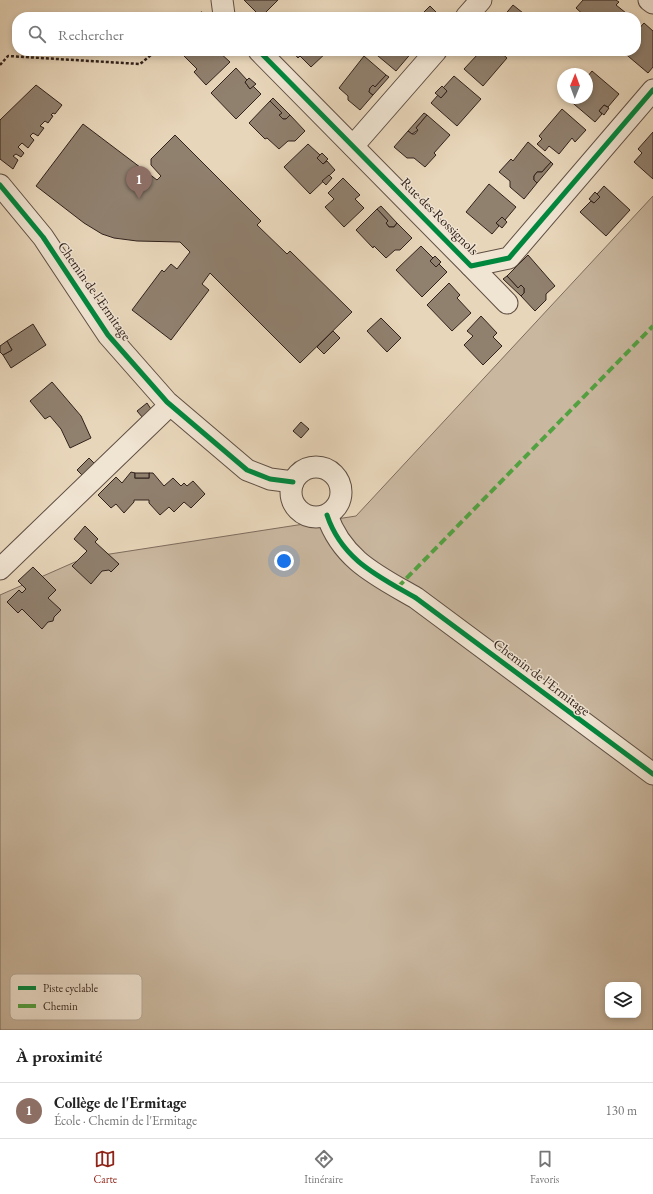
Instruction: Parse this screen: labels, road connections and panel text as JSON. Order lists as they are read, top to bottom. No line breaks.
{"streets":{"street":["Rue des Rossignols","Chemin de l'Ermitage"]},"legend":["Piste cyclable","Chemin"],"north":"top","page":{"search":"Rechercher","pins":"1","heading":"À proximité","list":[{"mark":"1","name":"Collège de l'Ermitage","note":"École · Chemin de l'Ermitage","value":"130 m"}],"nav":["Carte","Itinéraire","Favoris"]}}
